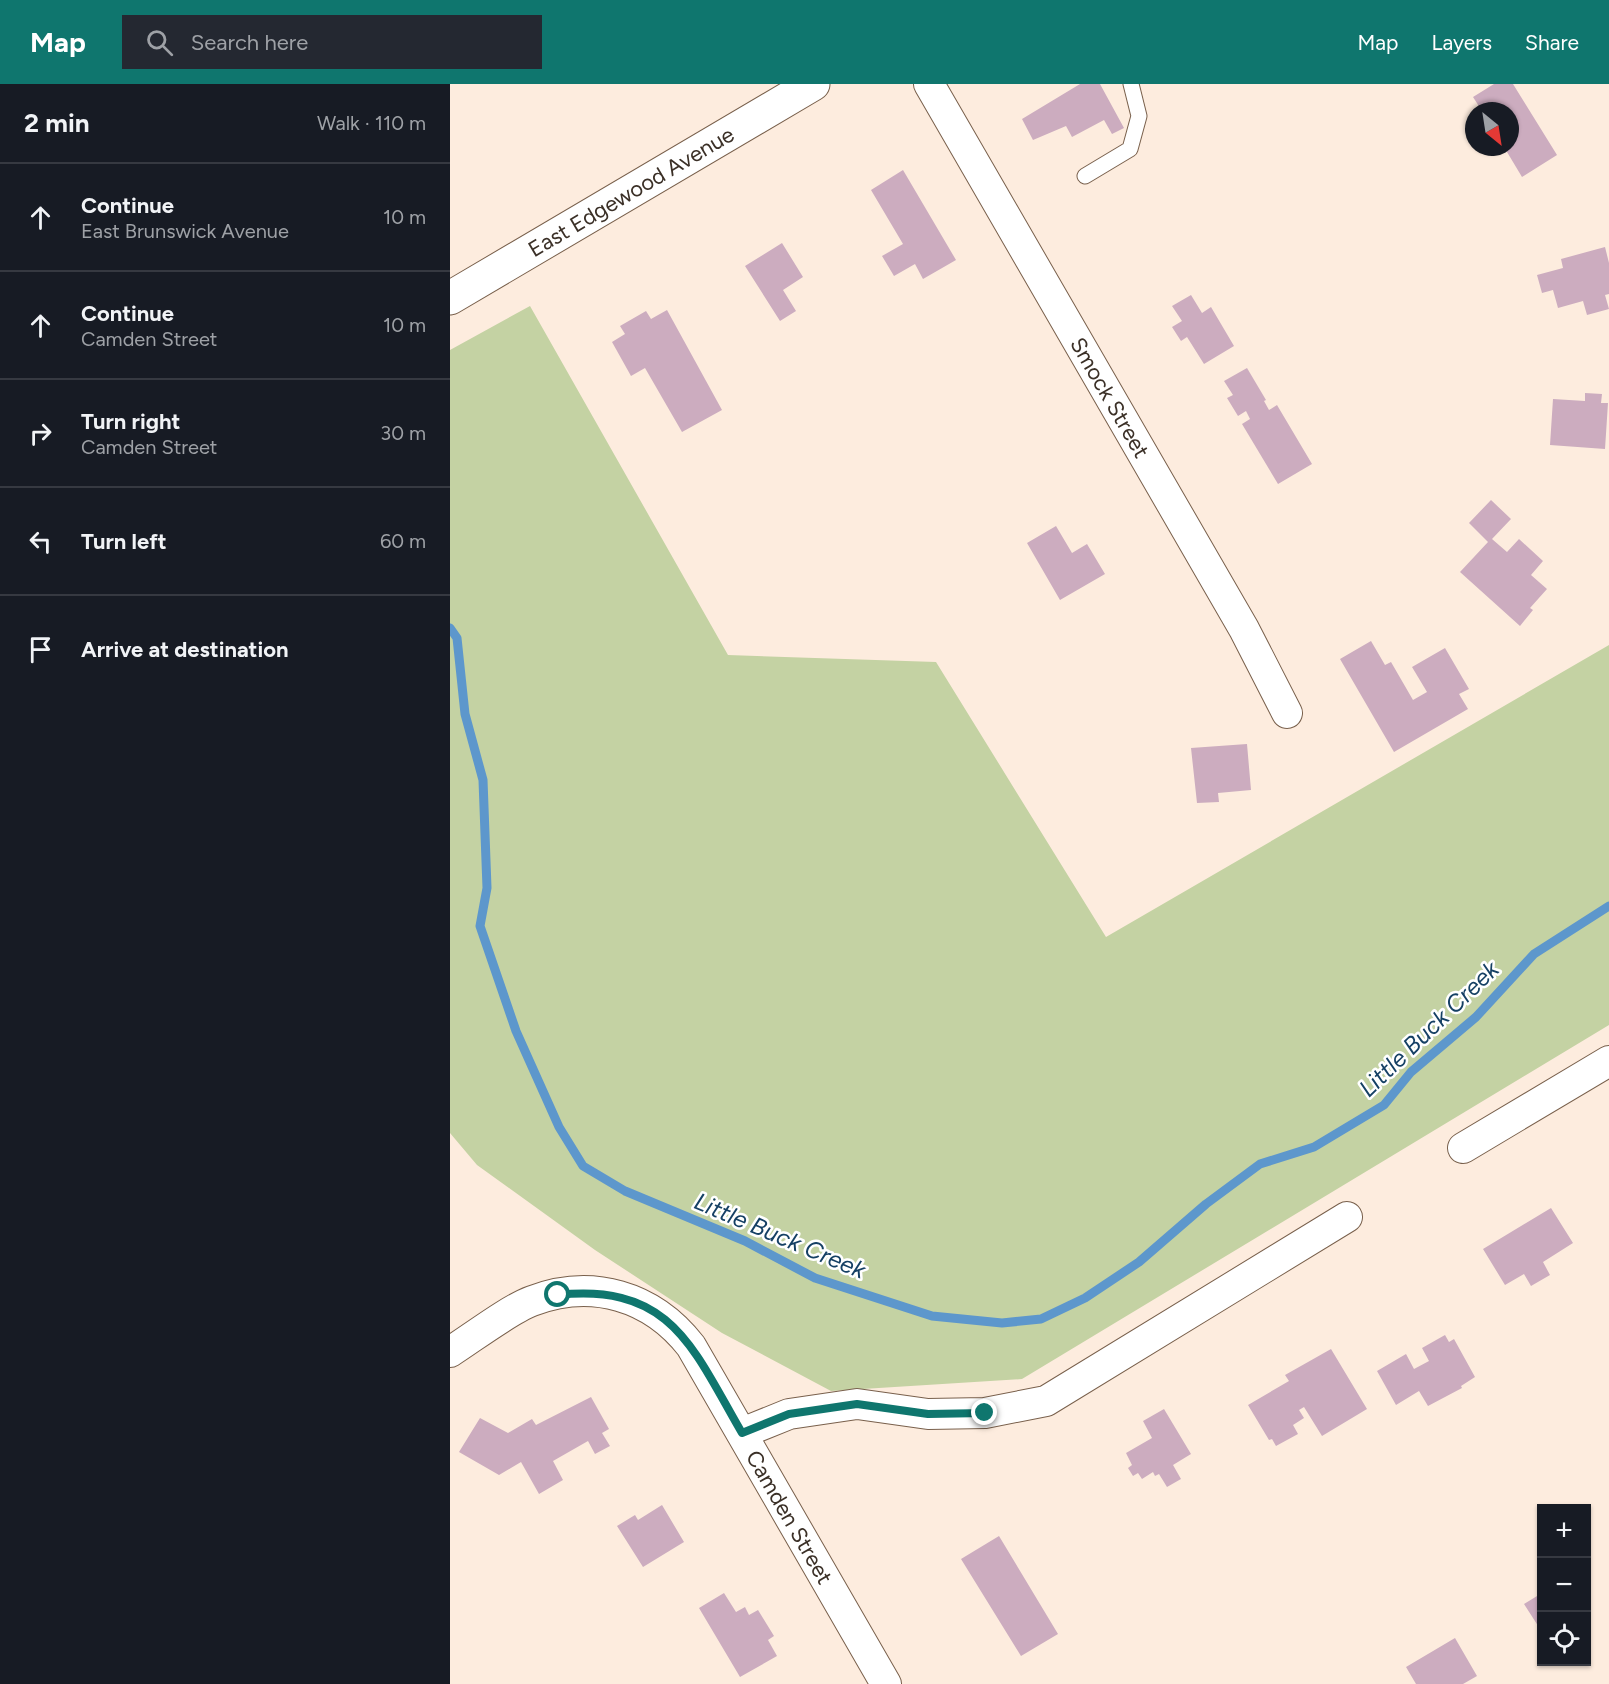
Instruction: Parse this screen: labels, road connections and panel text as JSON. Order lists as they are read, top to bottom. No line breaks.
{"streets":{"main road":["East Edgewood Avenue"],"street":["Smock Street","Camden Street"]},"water":["Little Buck Creek"],"north":"bottom right","page":{"header":"Map","search":"Search here","nav":["Map","Layers","Share"],"heading":["2 min","Walk · 110 m"],"list":[["Continue","East Brunswick Avenue","10 m"],["Continue","Camden Street","10 m"],["Turn right","Camden Street","30 m"],["Turn left","60 m"],"Arrive at destination"],"map_buttons":["+","−"]}}
